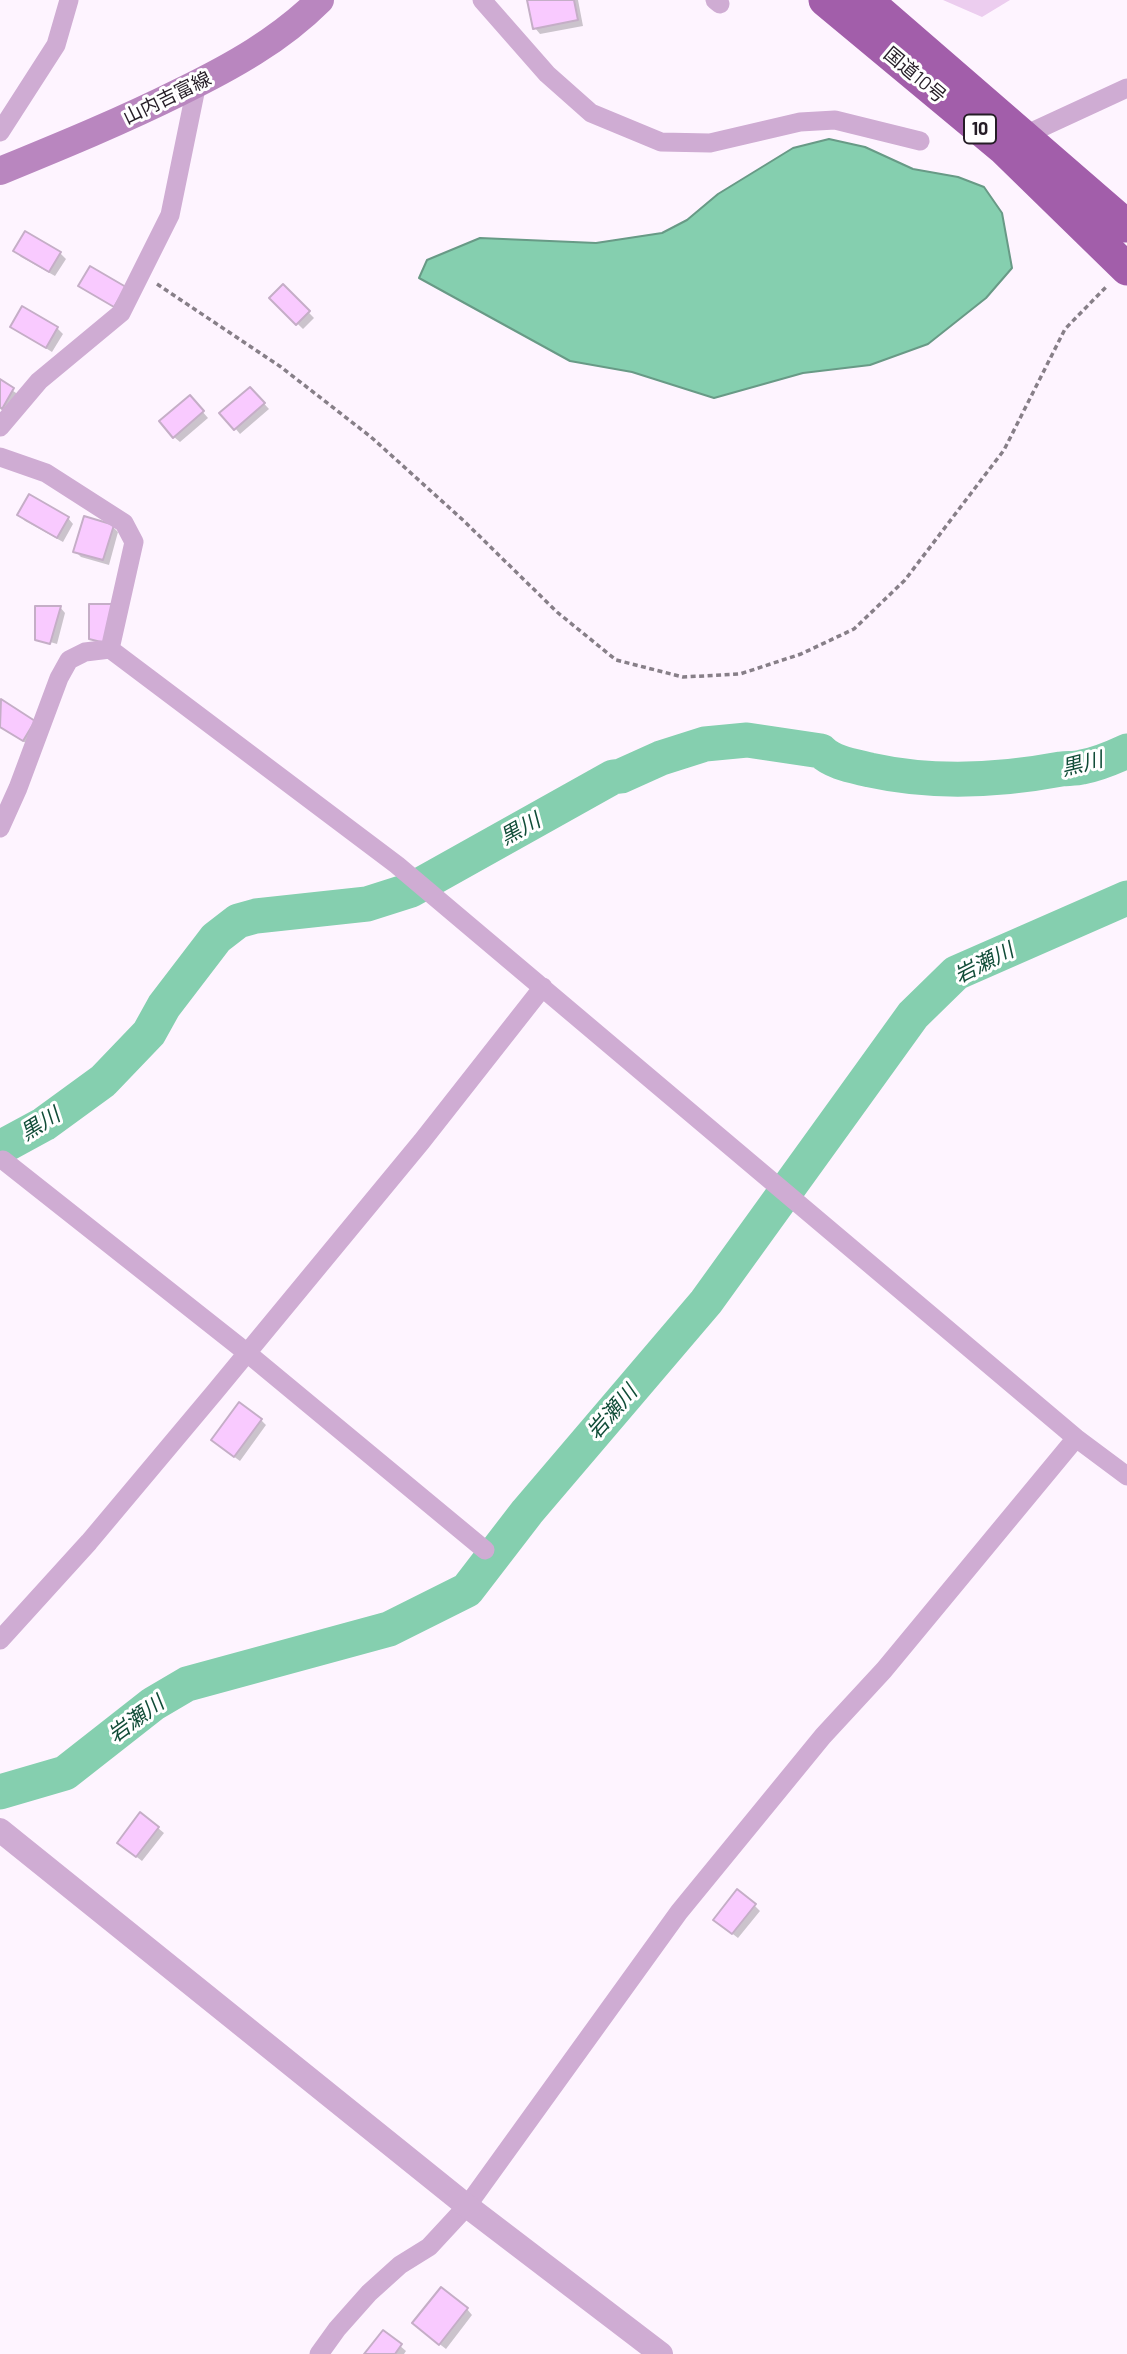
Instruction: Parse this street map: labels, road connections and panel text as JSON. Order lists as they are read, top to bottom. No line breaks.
{"streets":{"highway":["国道10号","10"],"main road":["山内吉富線"]},"water":["黒川","岩瀬川"]}
